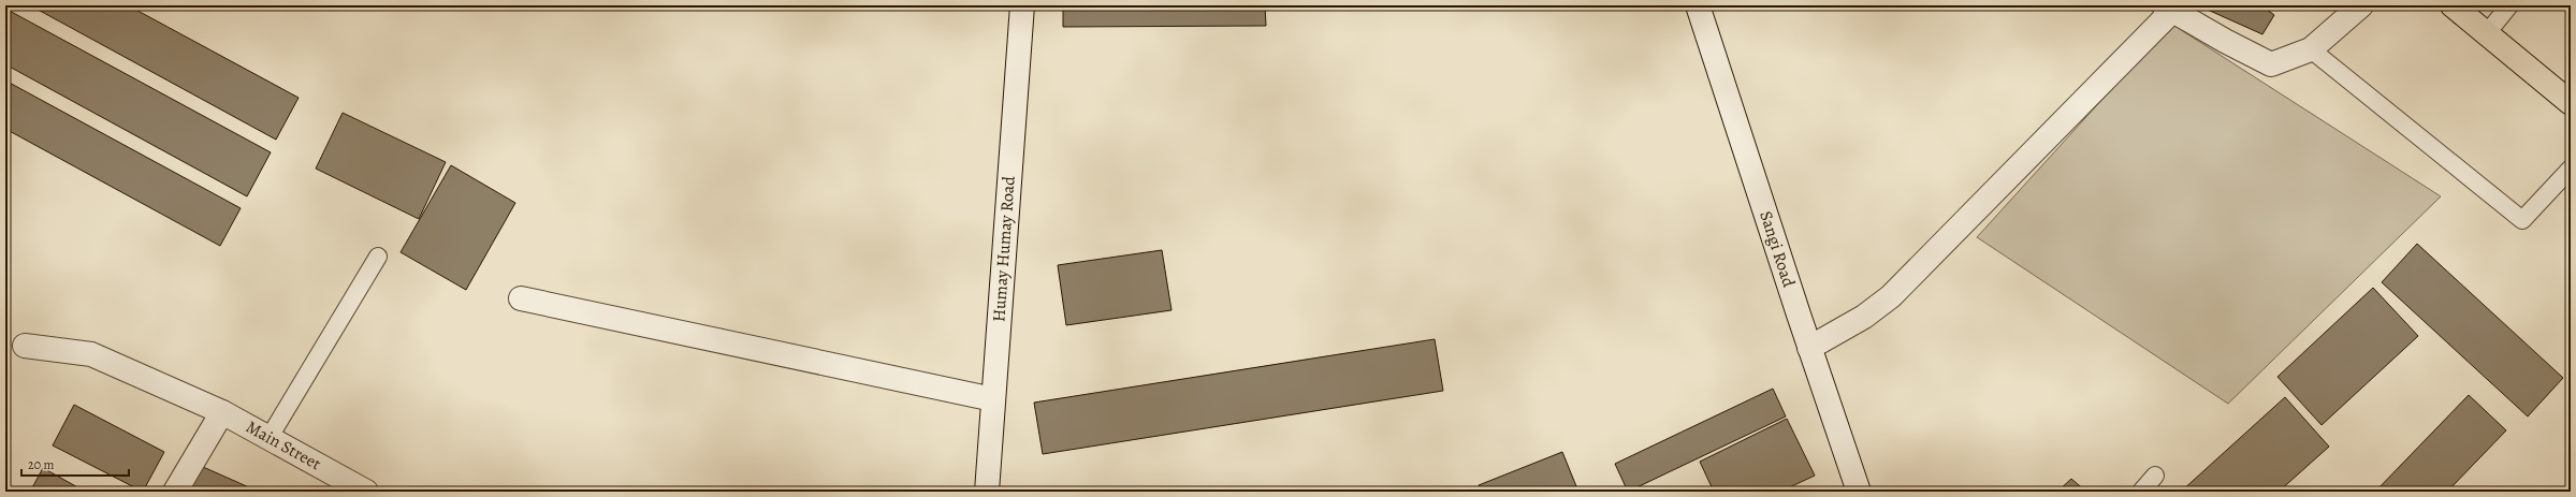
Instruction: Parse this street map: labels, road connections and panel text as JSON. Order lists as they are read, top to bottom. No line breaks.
{"streets":{"street":["Humay Humay Road","Sangi Road","Main Street"]},"scale_bar":"20 m"}
